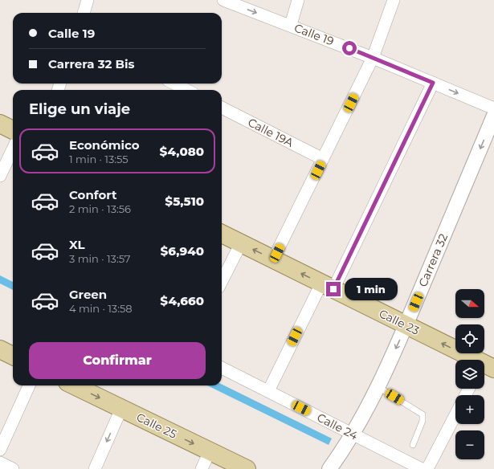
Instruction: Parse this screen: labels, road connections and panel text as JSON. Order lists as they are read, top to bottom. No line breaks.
{"streets":{"main road":["Calle 23","Calle 25"],"street":["Calle 19","Calle 19A","Carrera 32","Calle 24"]},"crossings":[["Carrera 32","Calle 23"],["Carrera 32","Calle 24"]],"one_way":["Calle 19","Calle 23","Calle 25"],"north":"right","page":{"banner":["Calle 19","Carrera 32 Bis"],"heading":"Elige un viaje","list":[{"name":"Económico","note":"1 min · 13:55","value":"$4,080"},{"name":"Confort","note":"2 min · 13:56","value":"$5,510"},{"name":"XL","note":"3 min · 13:57","value":"$6,940"},{"name":"Green","note":"4 min · 13:58","value":"$4,660"}],"bubble":"1 min","map_buttons":["+","−"],"buttons":"Confirmar"}}
